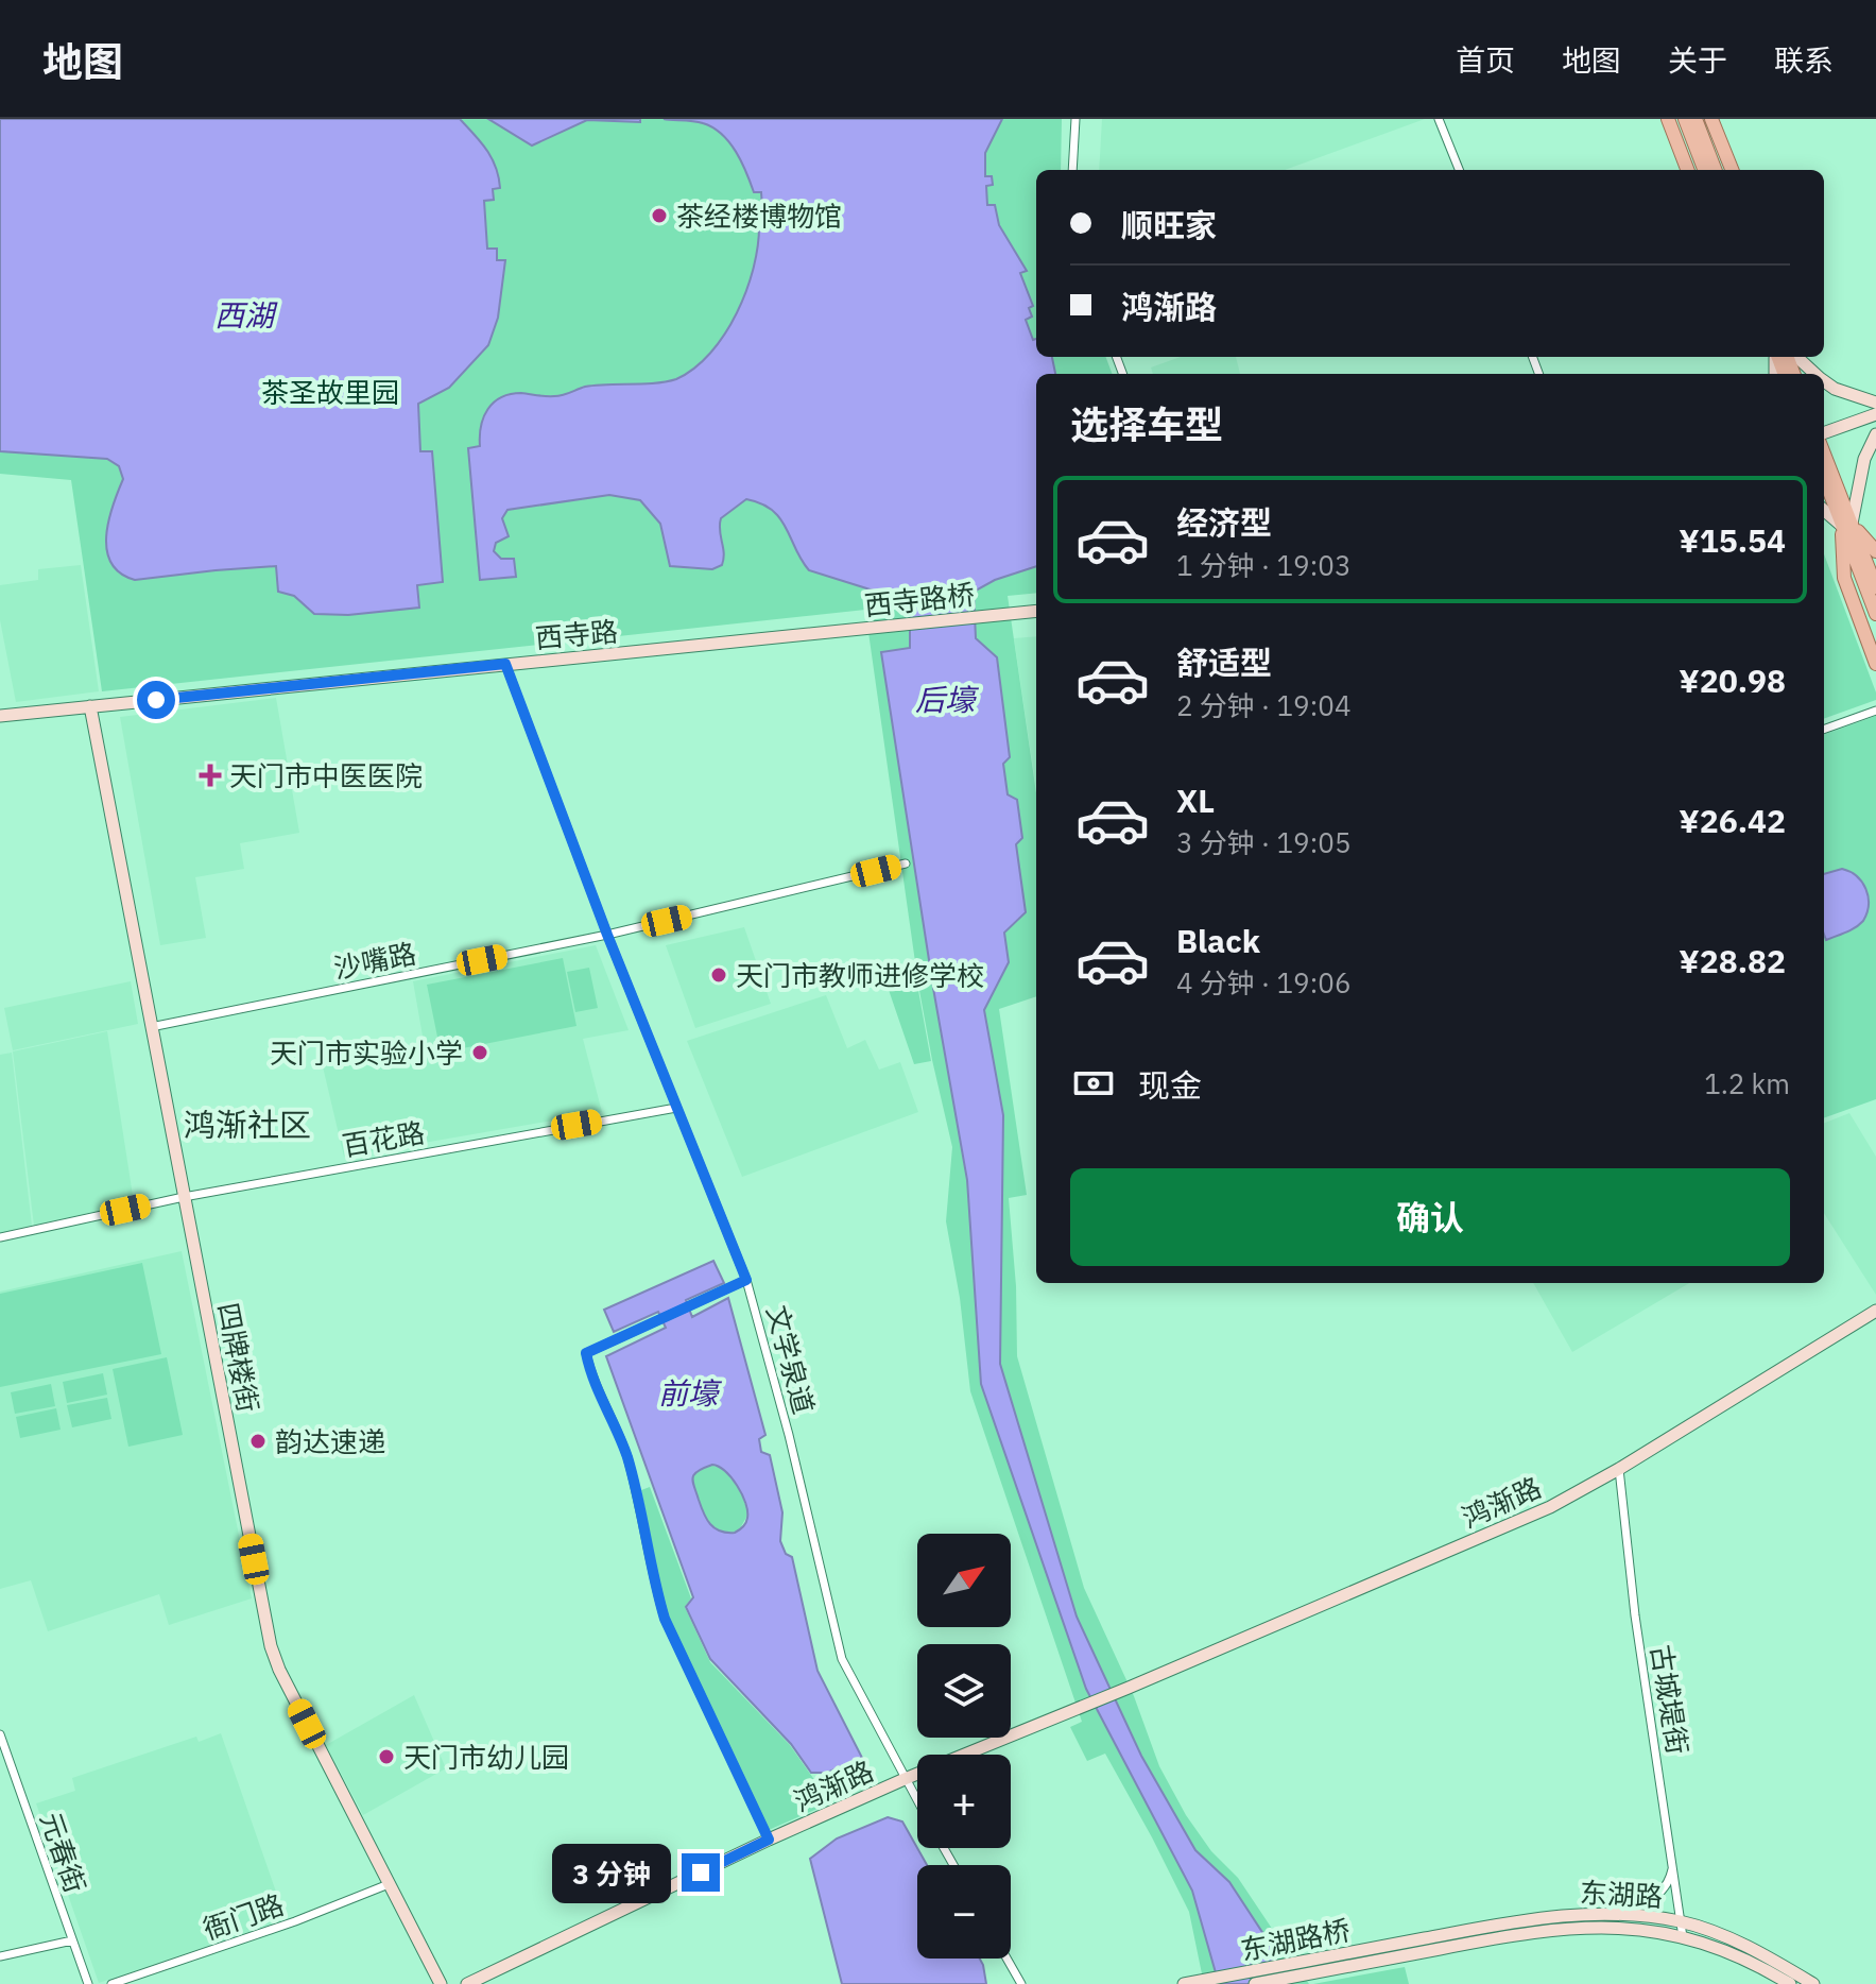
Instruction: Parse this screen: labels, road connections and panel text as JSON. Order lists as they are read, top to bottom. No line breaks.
{"streets":{"street":["西寺路桥","西寺路","沙嘴路","百花路","四牌楼街","文学泉道","鸿渐路","古城堤街","元春街","东湖路","衙门路","东湖路桥"]},"crossings":[["西寺路桥","西寺路"],["西寺路","四牌楼街"],["西寺路","文学泉道"],["沙嘴路","四牌楼街"],["沙嘴路","文学泉道"],["百花路","四牌楼街"],["百花路","文学泉道"],["四牌楼街","衙门路"],["文学泉道","鸿渐路"],["鸿渐路","古城堤街"],["古城堤街","东湖路"],["东湖路","东湖路桥"]],"districts":["鸿渐社区"],"water":["西湖","后壕","前壕"],"parks":["茶圣故里园"],"places":{"other":["茶经楼博物馆","天门市教师进修学校","天门市实验小学","韵达速递","天门市幼儿园"],"health":["天门市中医医院"]},"north":"top right","page":{"header":"地图","nav":["首页","地图","关于","联系"],"banner":["顺旺家","鸿渐路"],"heading":"选择车型","list":[{"name":"经济型","note":"1 分钟 · 19:03","value":"¥15.54"},{"name":"舒适型","note":"2 分钟 · 19:04","value":"¥20.98"},{"name":"XL","note":"3 分钟 · 19:05","value":"¥26.42"},{"name":"Black","note":"4 分钟 · 19:06","value":"¥28.82"}],"pay":["现金","1.2 km"],"buttons":"确认","map_buttons":["+","−"],"bubble":"3 分钟"}}
